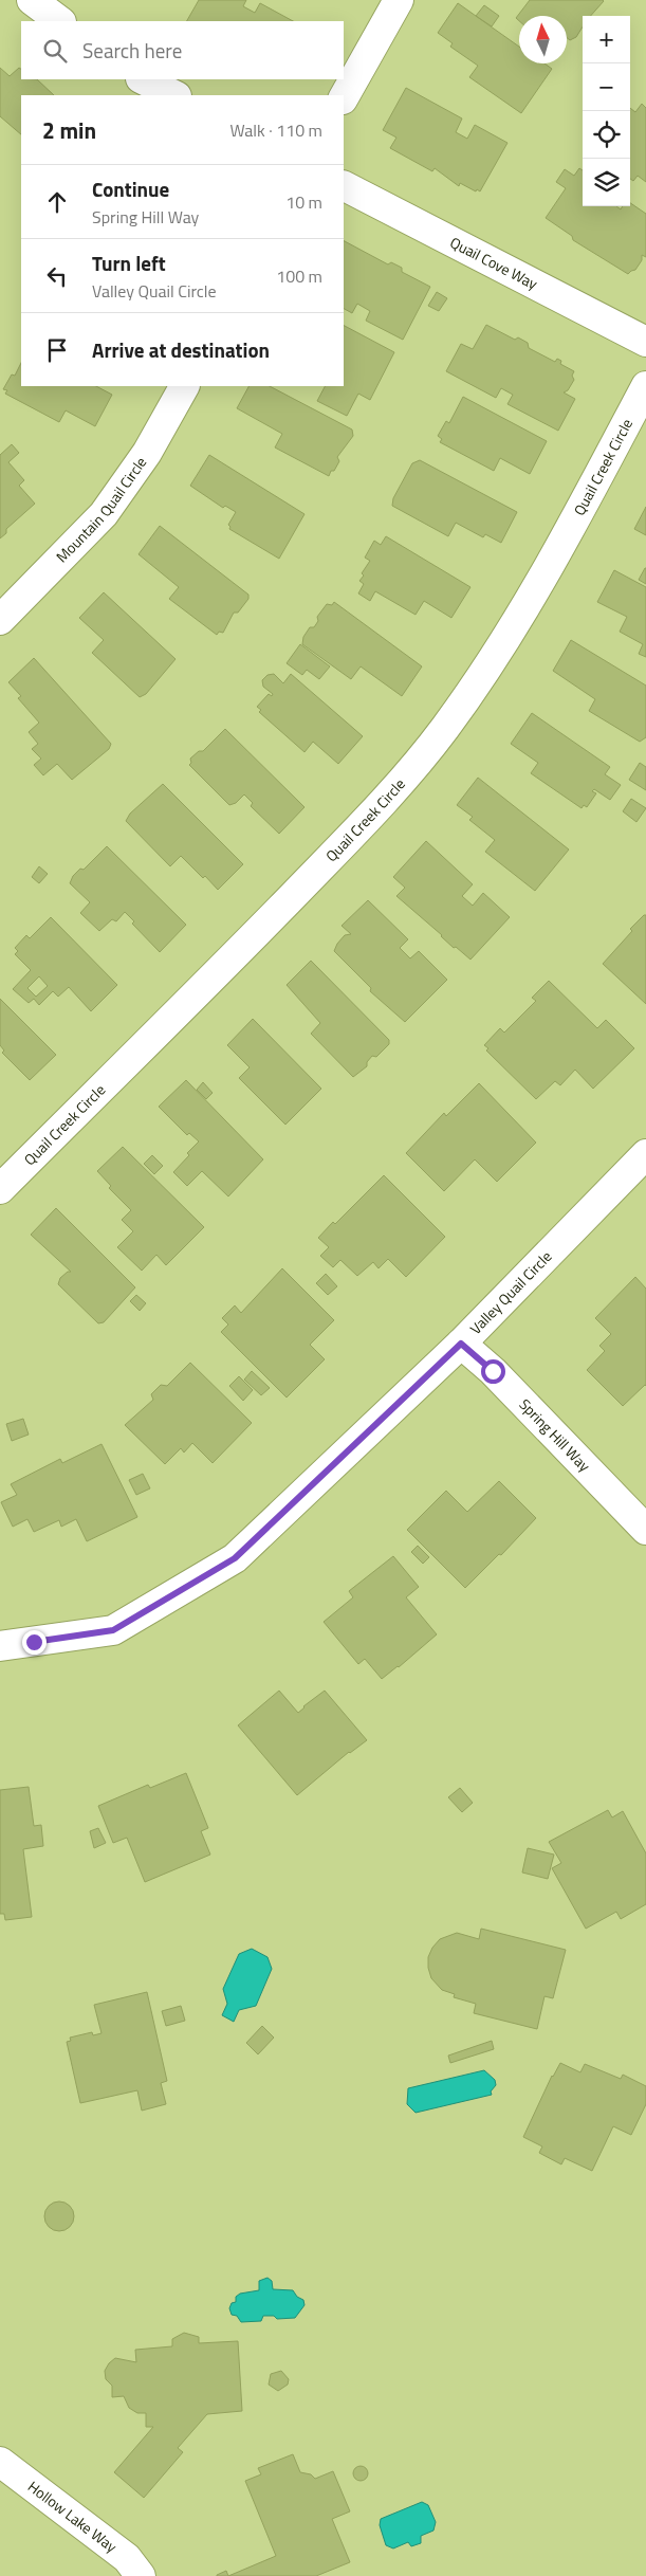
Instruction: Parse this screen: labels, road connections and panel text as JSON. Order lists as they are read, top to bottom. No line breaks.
{"streets":{"street":["Quail Cove Way","Quail Creek Circle","Mountain Quail Circle","Valley Quail Circle","Spring Hill Way","Hollow Lake Way"]},"crossings":[["Valley Quail Circle","Spring Hill Way"]],"north":"top","page":{"map_buttons":["+","−"],"search":"Search here","heading":["2 min","Walk · 110 m"],"list":[["Continue","Spring Hill Way","10 m"],["Turn left","Valley Quail Circle","100 m"],"Arrive at destination"]}}
